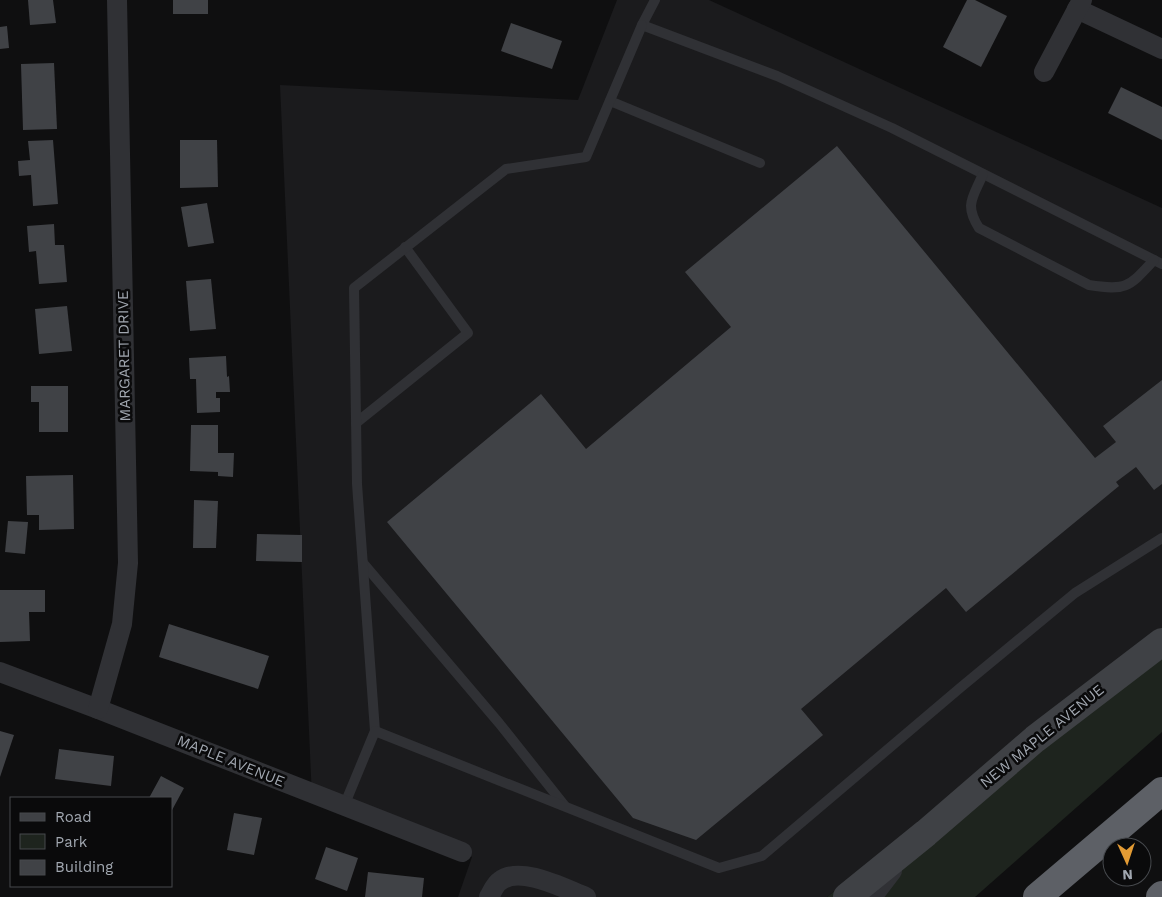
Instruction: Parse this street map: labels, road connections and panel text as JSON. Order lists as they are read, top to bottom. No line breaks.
{"streets":{"main road":["NEW MAPLE AVENUE"],"street":["MARGARET DRIVE","MAPLE AVENUE"]},"crossings":[["MARGARET DRIVE","MAPLE AVENUE"]],"legend":["Road","Park","Building"],"north":"bottom"}
